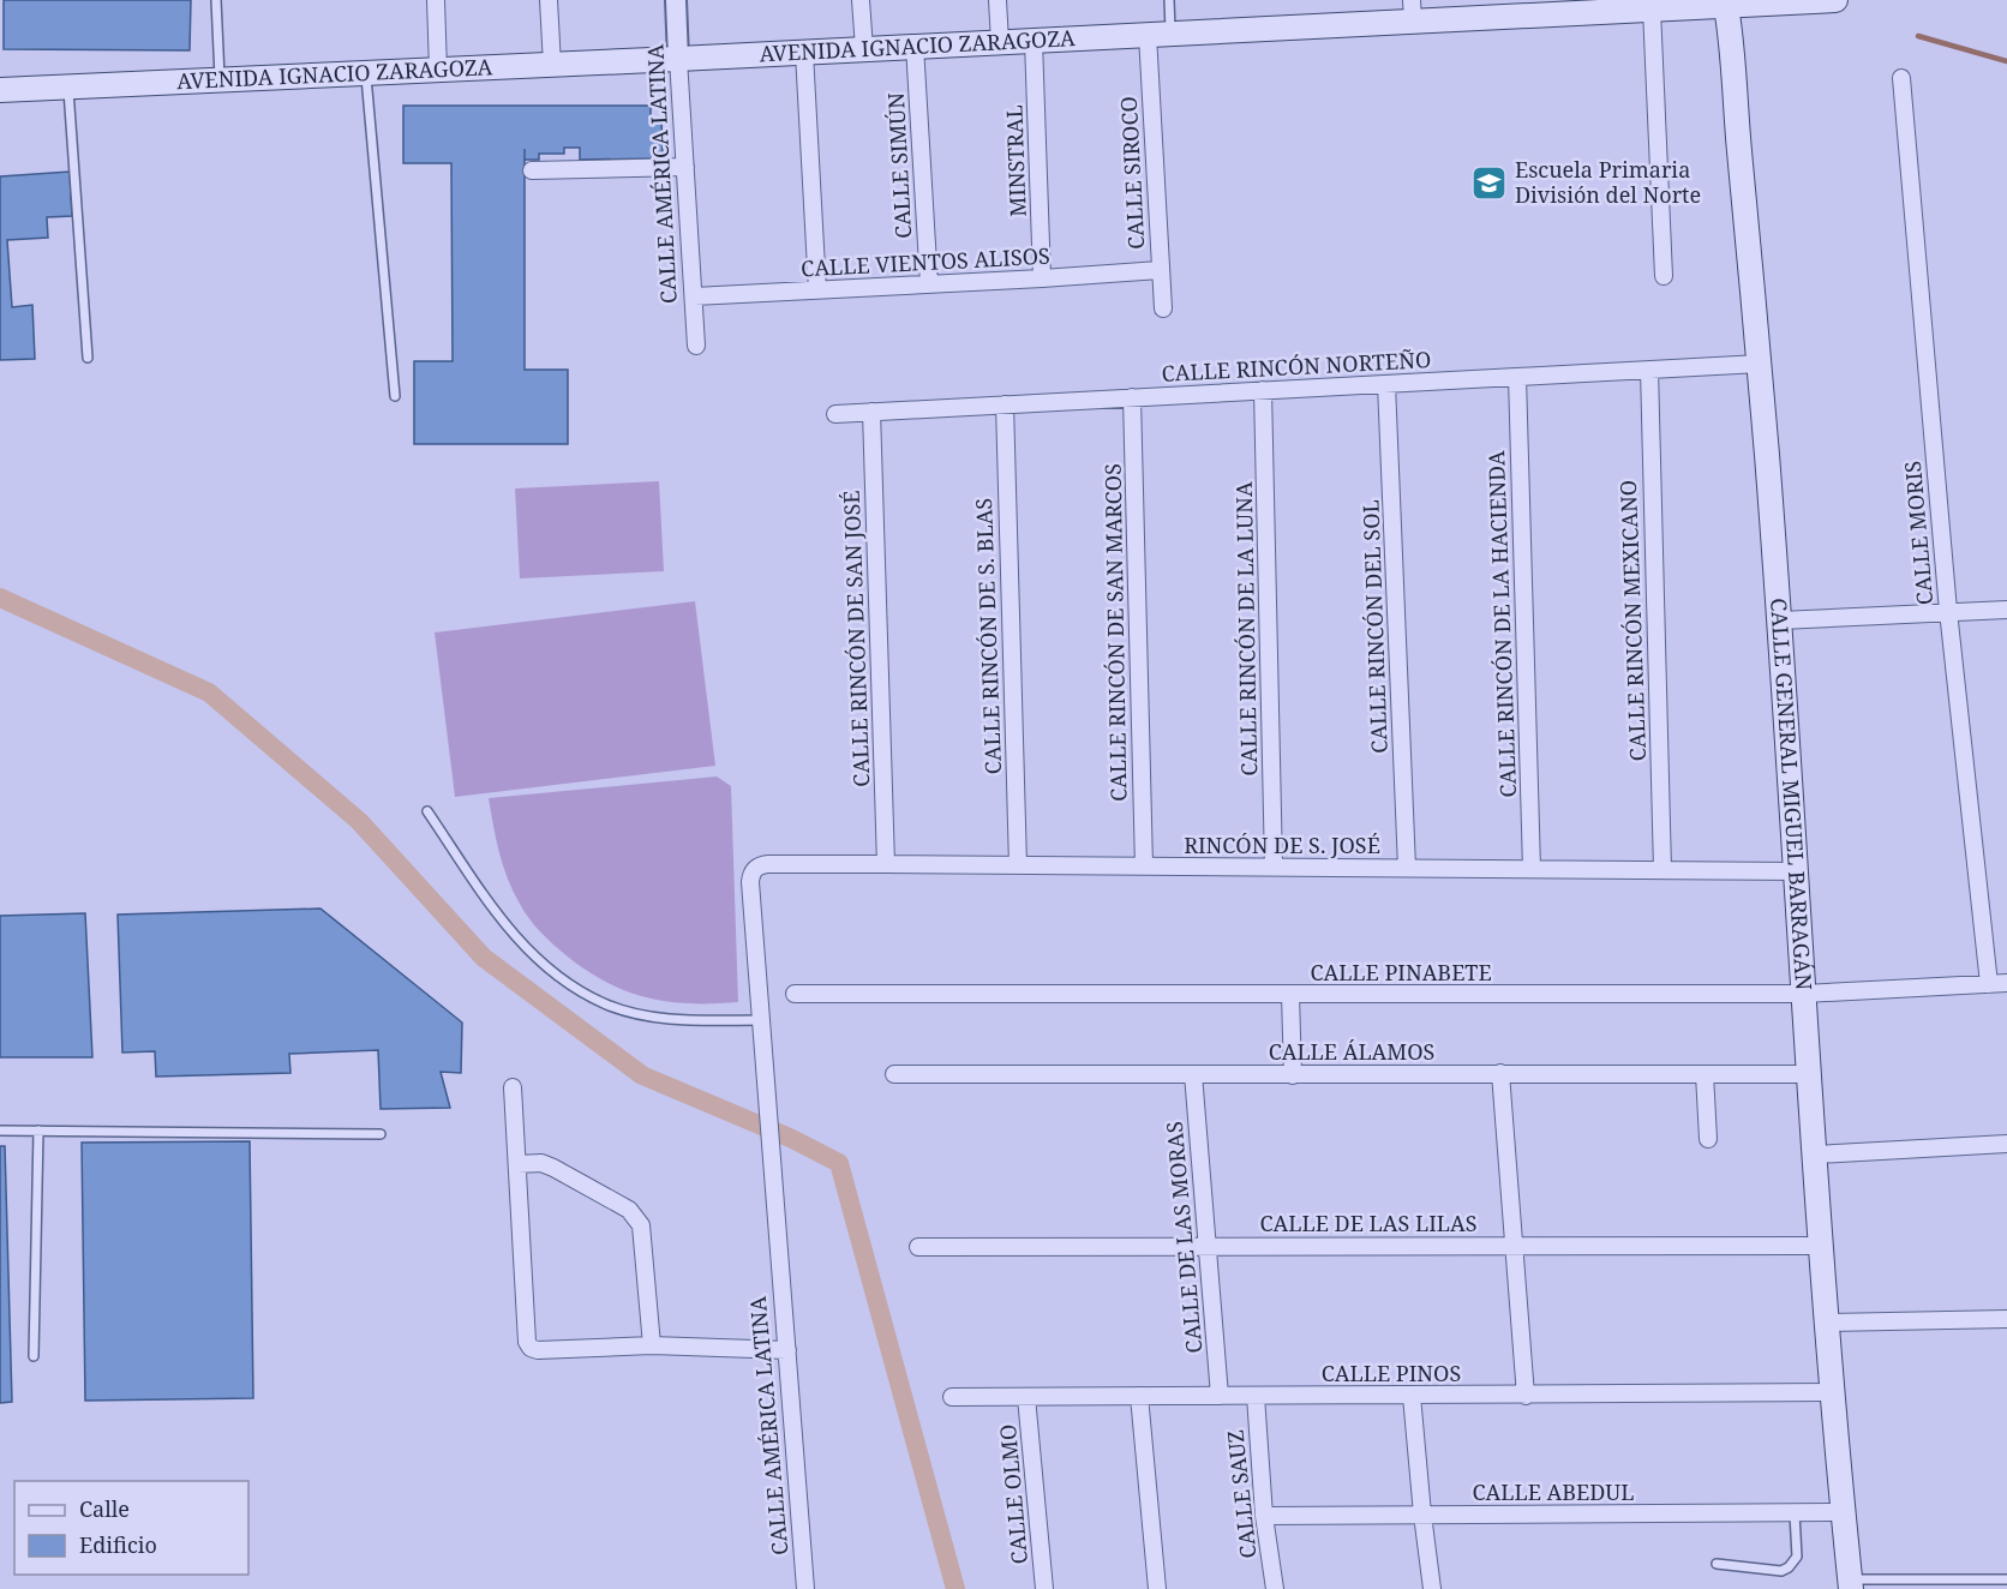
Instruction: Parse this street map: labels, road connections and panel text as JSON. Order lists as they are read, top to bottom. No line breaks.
{"streets":{"main road":["AVENIDA IGNACIO ZARAGOZA","CALLE GENERAL MIGUEL BARRAGÁN"],"street":["MINSTRAL","CALLE SIMÚN","CALLE SIROCO","CALLE AMÉRICA LATINA","CALLE VIENTOS ALISOS","CALLE RINCÓN NORTEÑO","CALLE MORIS","CALLE RINCÓN MEXICANO","CALLE RINCÓN DE LA HACIENDA","CALLE RINCÓN DEL SOL","CALLE RINCÓN DE LA LUNA","CALLE RINCÓN DE SAN MARCOS","CALLE RINCÓN DE S. BLAS","CALLE RINCÓN DE SAN JOSÉ","RINCÓN DE S. JOSÉ","CALLE PINABETE","CALLE ÁLAMOS","CALLE DE LAS LILAS","CALLE DE LAS MORAS","CALLE PINOS","CALLE ABEDUL","CALLE OLMO","CALLE SAUZ"]},"crossings":[["AVENIDA IGNACIO ZARAGOZA","MINSTRAL"],["AVENIDA IGNACIO ZARAGOZA","CALLE SIMÚN"],["AVENIDA IGNACIO ZARAGOZA","CALLE SIROCO"],["AVENIDA IGNACIO ZARAGOZA","CALLE AMÉRICA LATINA"],["AVENIDA IGNACIO ZARAGOZA","CALLE GENERAL MIGUEL BARRAGÁN"],["MINSTRAL","CALLE VIENTOS ALISOS"],["CALLE SIMÚN","CALLE VIENTOS ALISOS"],["CALLE SIROCO","CALLE VIENTOS ALISOS"],["CALLE AMÉRICA LATINA","CALLE VIENTOS ALISOS"],["CALLE AMÉRICA LATINA","RINCÓN DE S. JOSÉ"],["CALLE RINCÓN NORTEÑO","CALLE RINCÓN MEXICANO"],["CALLE RINCÓN NORTEÑO","CALLE RINCÓN DE LA HACIENDA"],["CALLE RINCÓN NORTEÑO","CALLE RINCÓN DEL SOL"],["CALLE RINCÓN NORTEÑO","CALLE RINCÓN DE LA LUNA"],["CALLE RINCÓN NORTEÑO","CALLE RINCÓN DE SAN MARCOS"],["CALLE RINCÓN NORTEÑO","CALLE RINCÓN DE S. BLAS"],["CALLE RINCÓN NORTEÑO","CALLE RINCÓN DE SAN JOSÉ"],["CALLE RINCÓN NORTEÑO","CALLE GENERAL MIGUEL BARRAGÁN"],["CALLE MORIS","CALLE PINABETE"],["CALLE RINCÓN MEXICANO","RINCÓN DE S. JOSÉ"],["CALLE RINCÓN DE LA HACIENDA","RINCÓN DE S. JOSÉ"],["CALLE RINCÓN DEL SOL","RINCÓN DE S. JOSÉ"],["CALLE RINCÓN DE LA LUNA","RINCÓN DE S. JOSÉ"],["CALLE RINCÓN DE SAN MARCOS","RINCÓN DE S. JOSÉ"],["CALLE RINCÓN DE S. BLAS","RINCÓN DE S. JOSÉ"],["CALLE RINCÓN DE SAN JOSÉ","RINCÓN DE S. JOSÉ"],["CALLE GENERAL MIGUEL BARRAGÁN","RINCÓN DE S. JOSÉ"],["CALLE GENERAL MIGUEL BARRAGÁN","CALLE PINABETE"],["CALLE GENERAL MIGUEL BARRAGÁN","CALLE ÁLAMOS"],["CALLE GENERAL MIGUEL BARRAGÁN","CALLE DE LAS LILAS"],["CALLE GENERAL MIGUEL BARRAGÁN","CALLE PINOS"],["CALLE GENERAL MIGUEL BARRAGÁN","CALLE ABEDUL"],["CALLE ÁLAMOS","CALLE DE LAS MORAS"],["CALLE DE LAS LILAS","CALLE DE LAS MORAS"],["CALLE DE LAS MORAS","CALLE PINOS"],["CALLE PINOS","CALLE OLMO"],["CALLE PINOS","CALLE SAUZ"],["CALLE ABEDUL","CALLE SAUZ"]],"places":{"school or university":["Escuela Primaria División del Norte"]},"legend":["Calle","Edificio"]}
